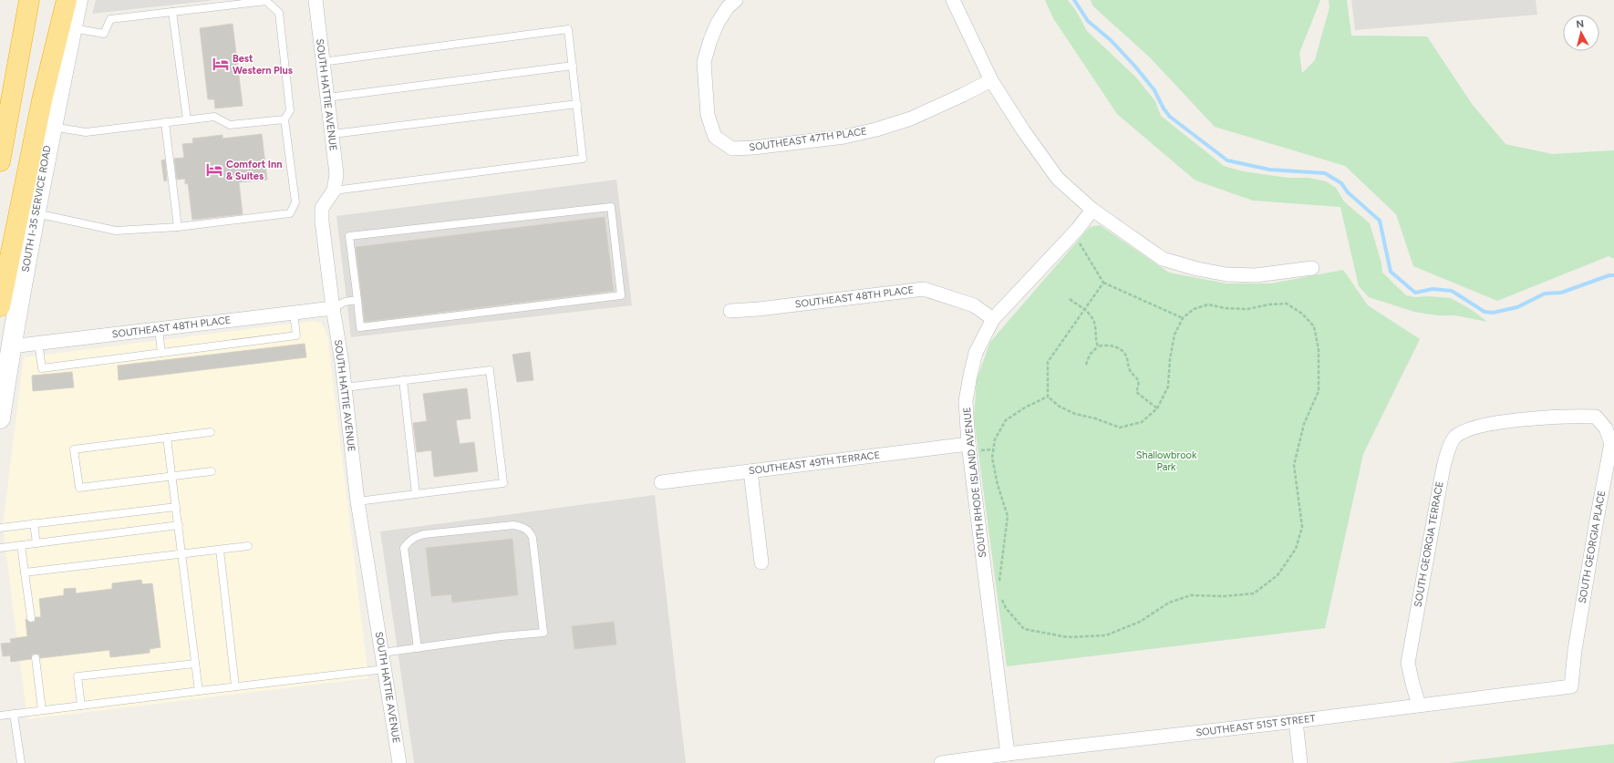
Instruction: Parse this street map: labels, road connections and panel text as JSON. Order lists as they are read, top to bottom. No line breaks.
{"streets":{"main road":["SOUTH I-35 SERVICE ROAD"],"street":["SOUTH HATTIE AVENUE","SOUTHEAST 47TH PLACE","SOUTHEAST 48TH PLACE","SOUTHEAST 49TH TERRACE","SOUTH RHODE ISLAND AVENUE","SOUTH GEORGIA TERRACE","SOUTH GEORGIA PLACE","SOUTHEAST 51ST STREET"]},"crossings":[["SOUTH HATTIE AVENUE","SOUTHEAST 48TH PLACE"],["SOUTH I-35 SERVICE ROAD","SOUTHEAST 48TH PLACE"],["SOUTHEAST 48TH PLACE","SOUTH RHODE ISLAND AVENUE"],["SOUTHEAST 49TH TERRACE","SOUTH RHODE ISLAND AVENUE"],["SOUTH RHODE ISLAND AVENUE","SOUTHEAST 51ST STREET"],["SOUTH GEORGIA TERRACE","SOUTH GEORGIA PLACE"],["SOUTH GEORGIA TERRACE","SOUTHEAST 51ST STREET"],["SOUTH GEORGIA PLACE","SOUTHEAST 51ST STREET"]],"parks":["Shallowbrook Park"],"places":{"hotel":["Best Western Plus","Comfort Inn & Suites"]},"north":"top"}
